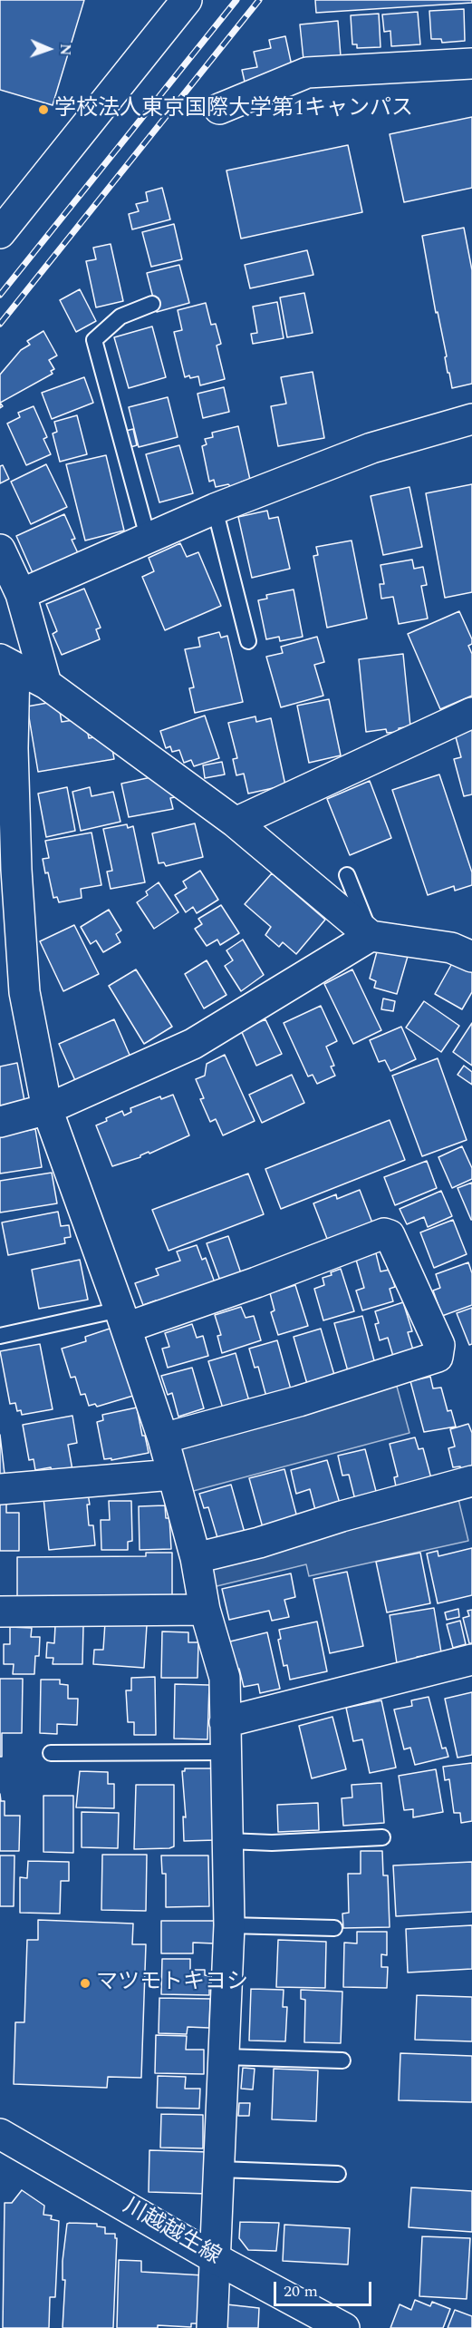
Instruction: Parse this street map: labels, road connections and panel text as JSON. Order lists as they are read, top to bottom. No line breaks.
{"streets":{"street":["川越越生線"]},"places":["学校法人東京国際大学第1キャンパス","マツモトキヨシ"],"scale_bar":"20 m","north":"right"}
